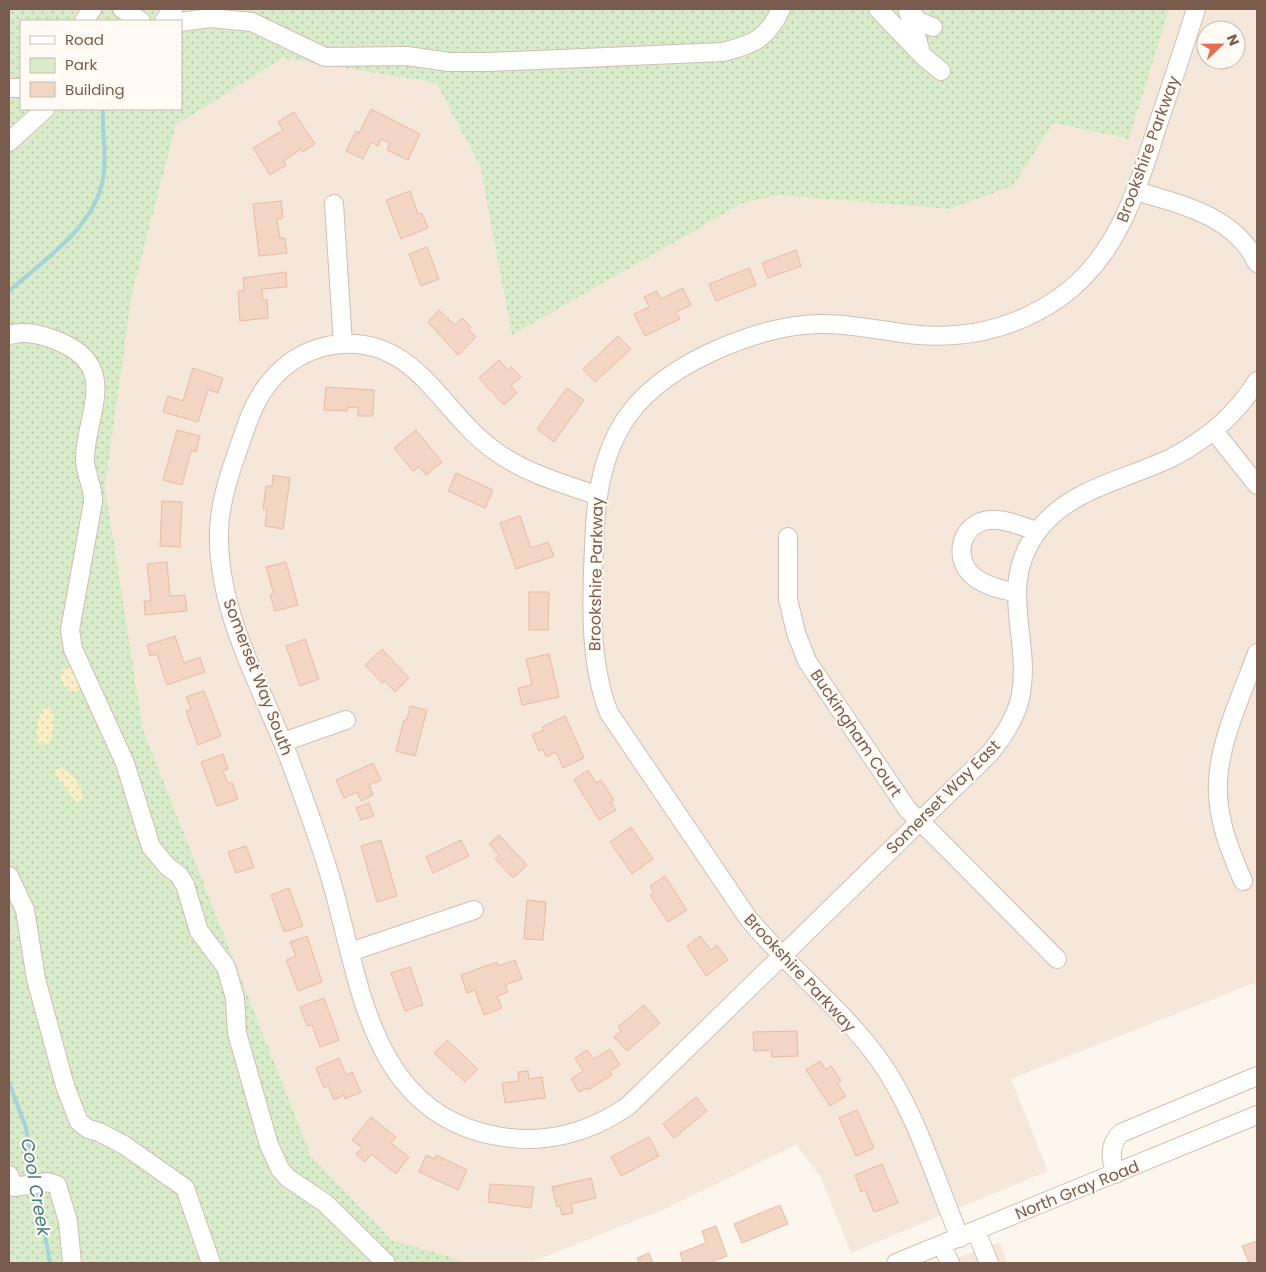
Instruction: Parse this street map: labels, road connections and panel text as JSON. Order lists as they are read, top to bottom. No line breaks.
{"streets":{"street":["Brookshire Parkway","Somerset Way South","Buckingham Court","Somerset Way East","North Gray Road"]},"crossings":[["Brookshire Parkway","Somerset Way South"],["Brookshire Parkway","Somerset Way East"],["Brookshire Parkway","North Gray Road"],["Somerset Way South","Somerset Way East"],["Buckingham Court","Somerset Way East"]],"water":["Cool Creek"],"legend":["Road","Park","Building"],"north":"right"}
